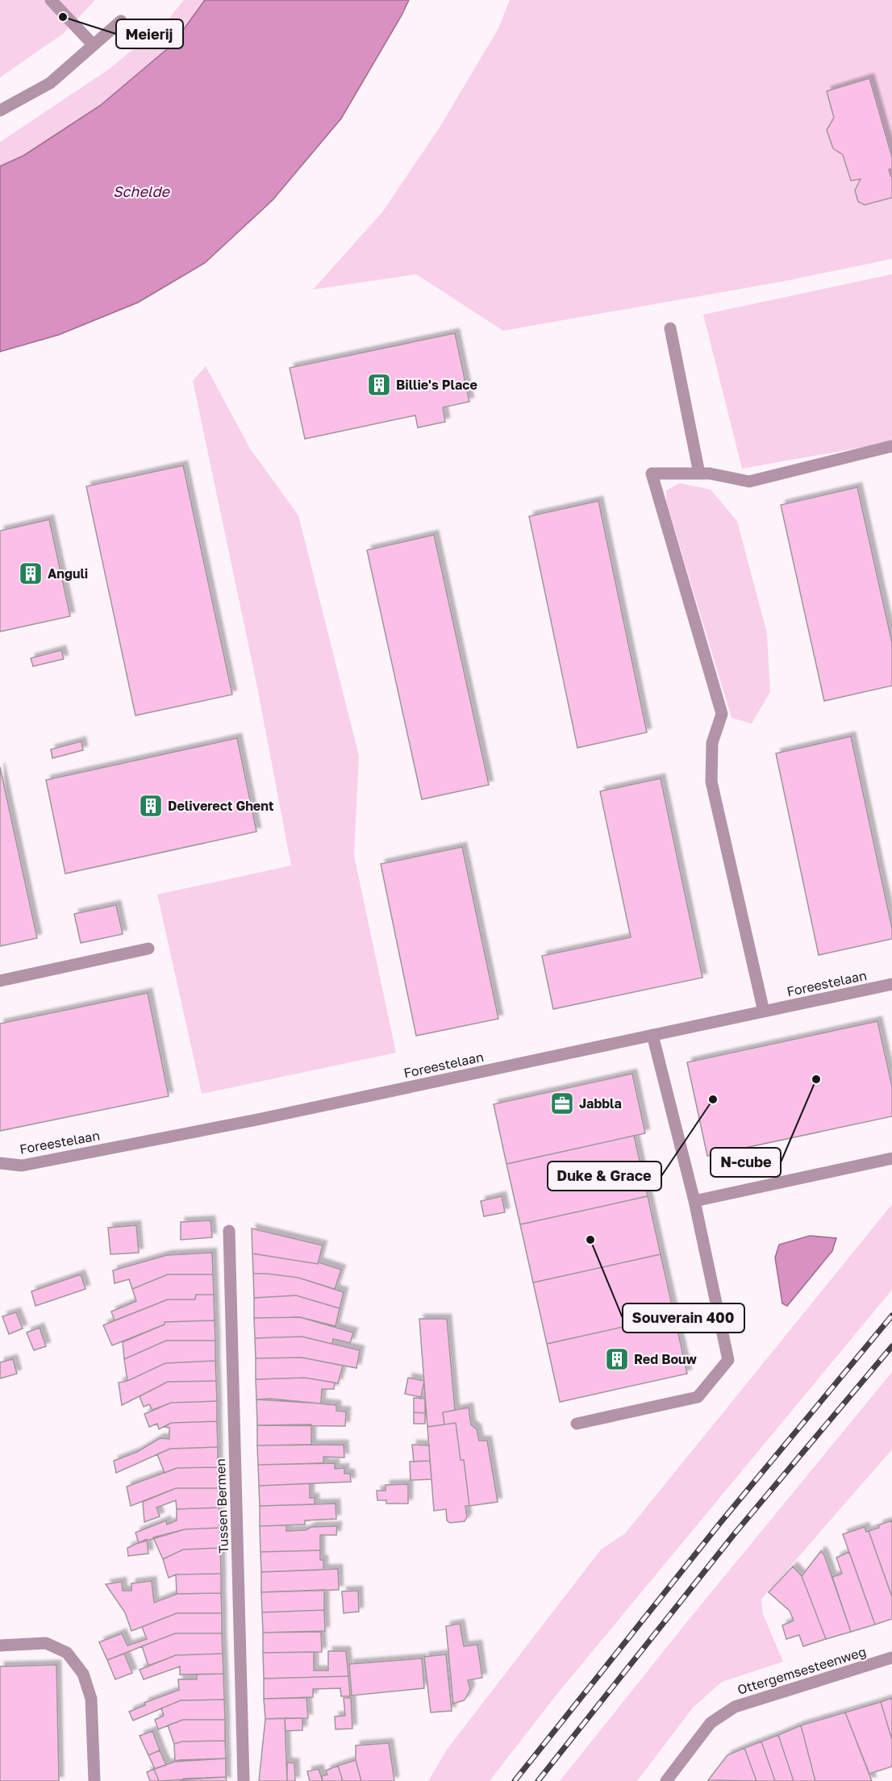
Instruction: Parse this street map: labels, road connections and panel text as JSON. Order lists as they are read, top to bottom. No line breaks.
{"streets":{"street":["Foreestelaan","Tussen Bermen","Ottergemsesteenweg"]},"water":["Schelde"],"places":{"other":["Meierij","N-cube","Duke & Grace","Souverain 400"],"building":["Billie's Place","Anguli","Deliverect Ghent","Red Bouw"],"office":["Jabbla"]}}
